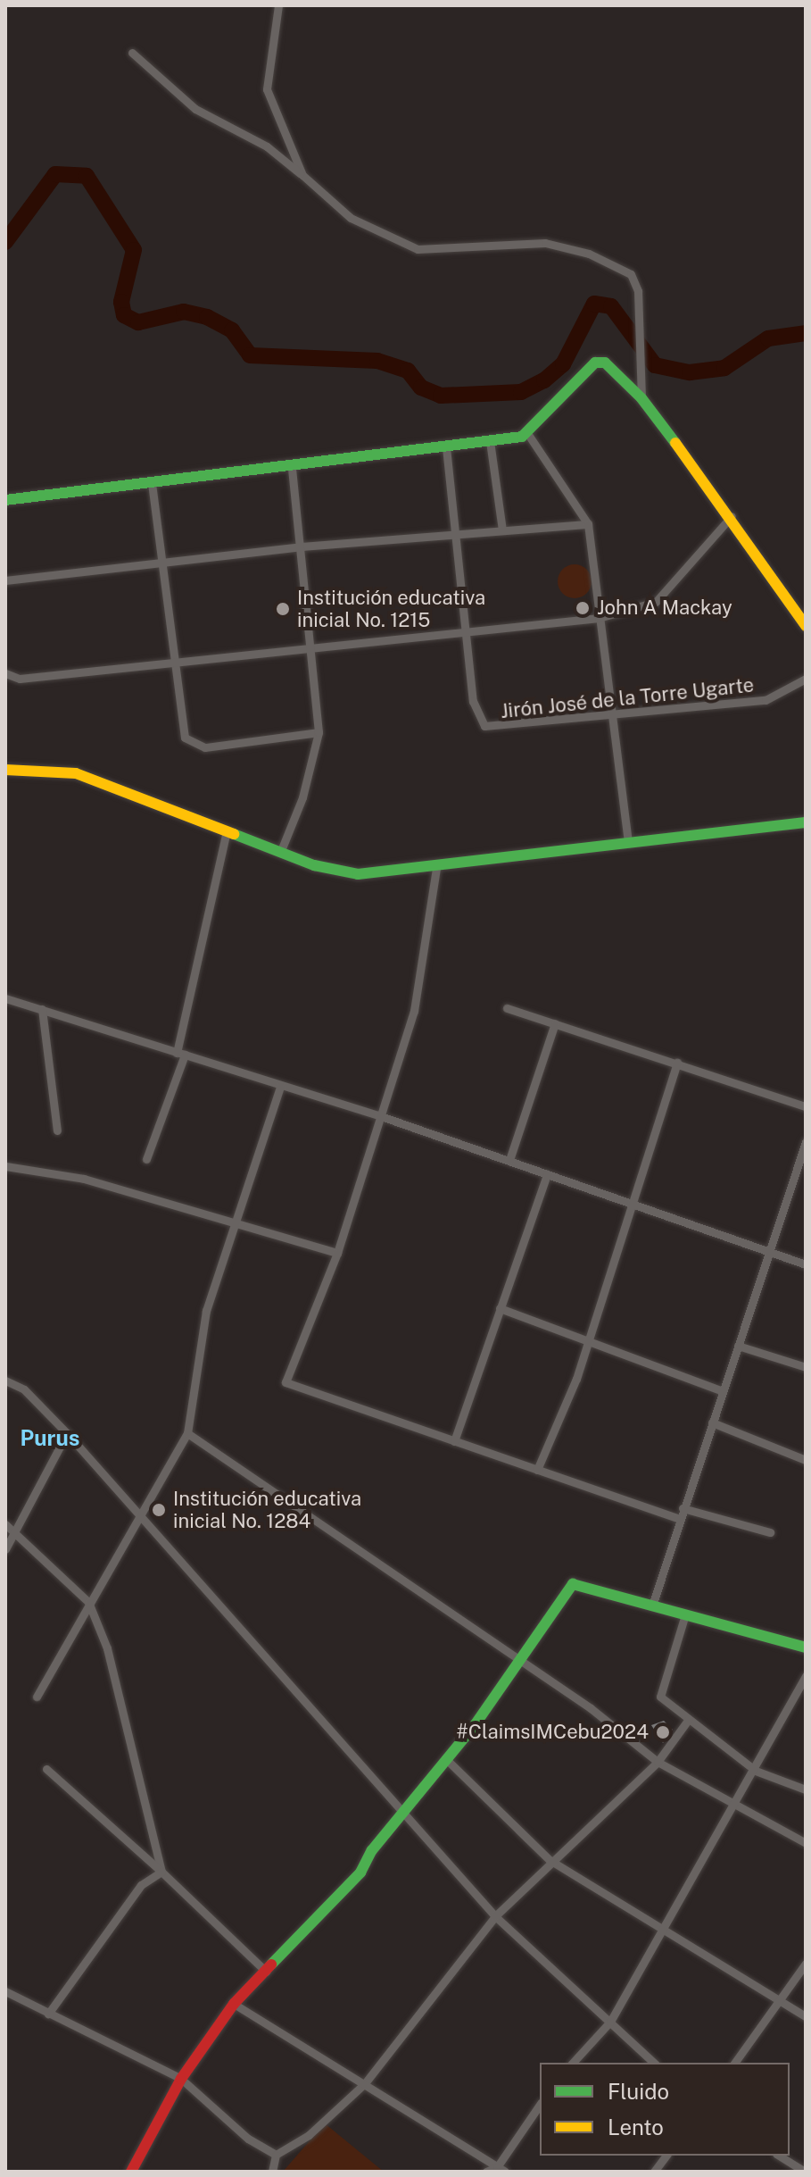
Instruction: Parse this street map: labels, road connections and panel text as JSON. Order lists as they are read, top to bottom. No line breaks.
{"streets":{"street":["Jirón José de la Torre Ugarte"]},"districts":["Purus"],"places":["John A Mackay","Institución educativa inicial No. 1215","Institución educativa inicial No. 1284","#ClaimsIMCebu2024"],"legend":["Fluido","Lento"]}
